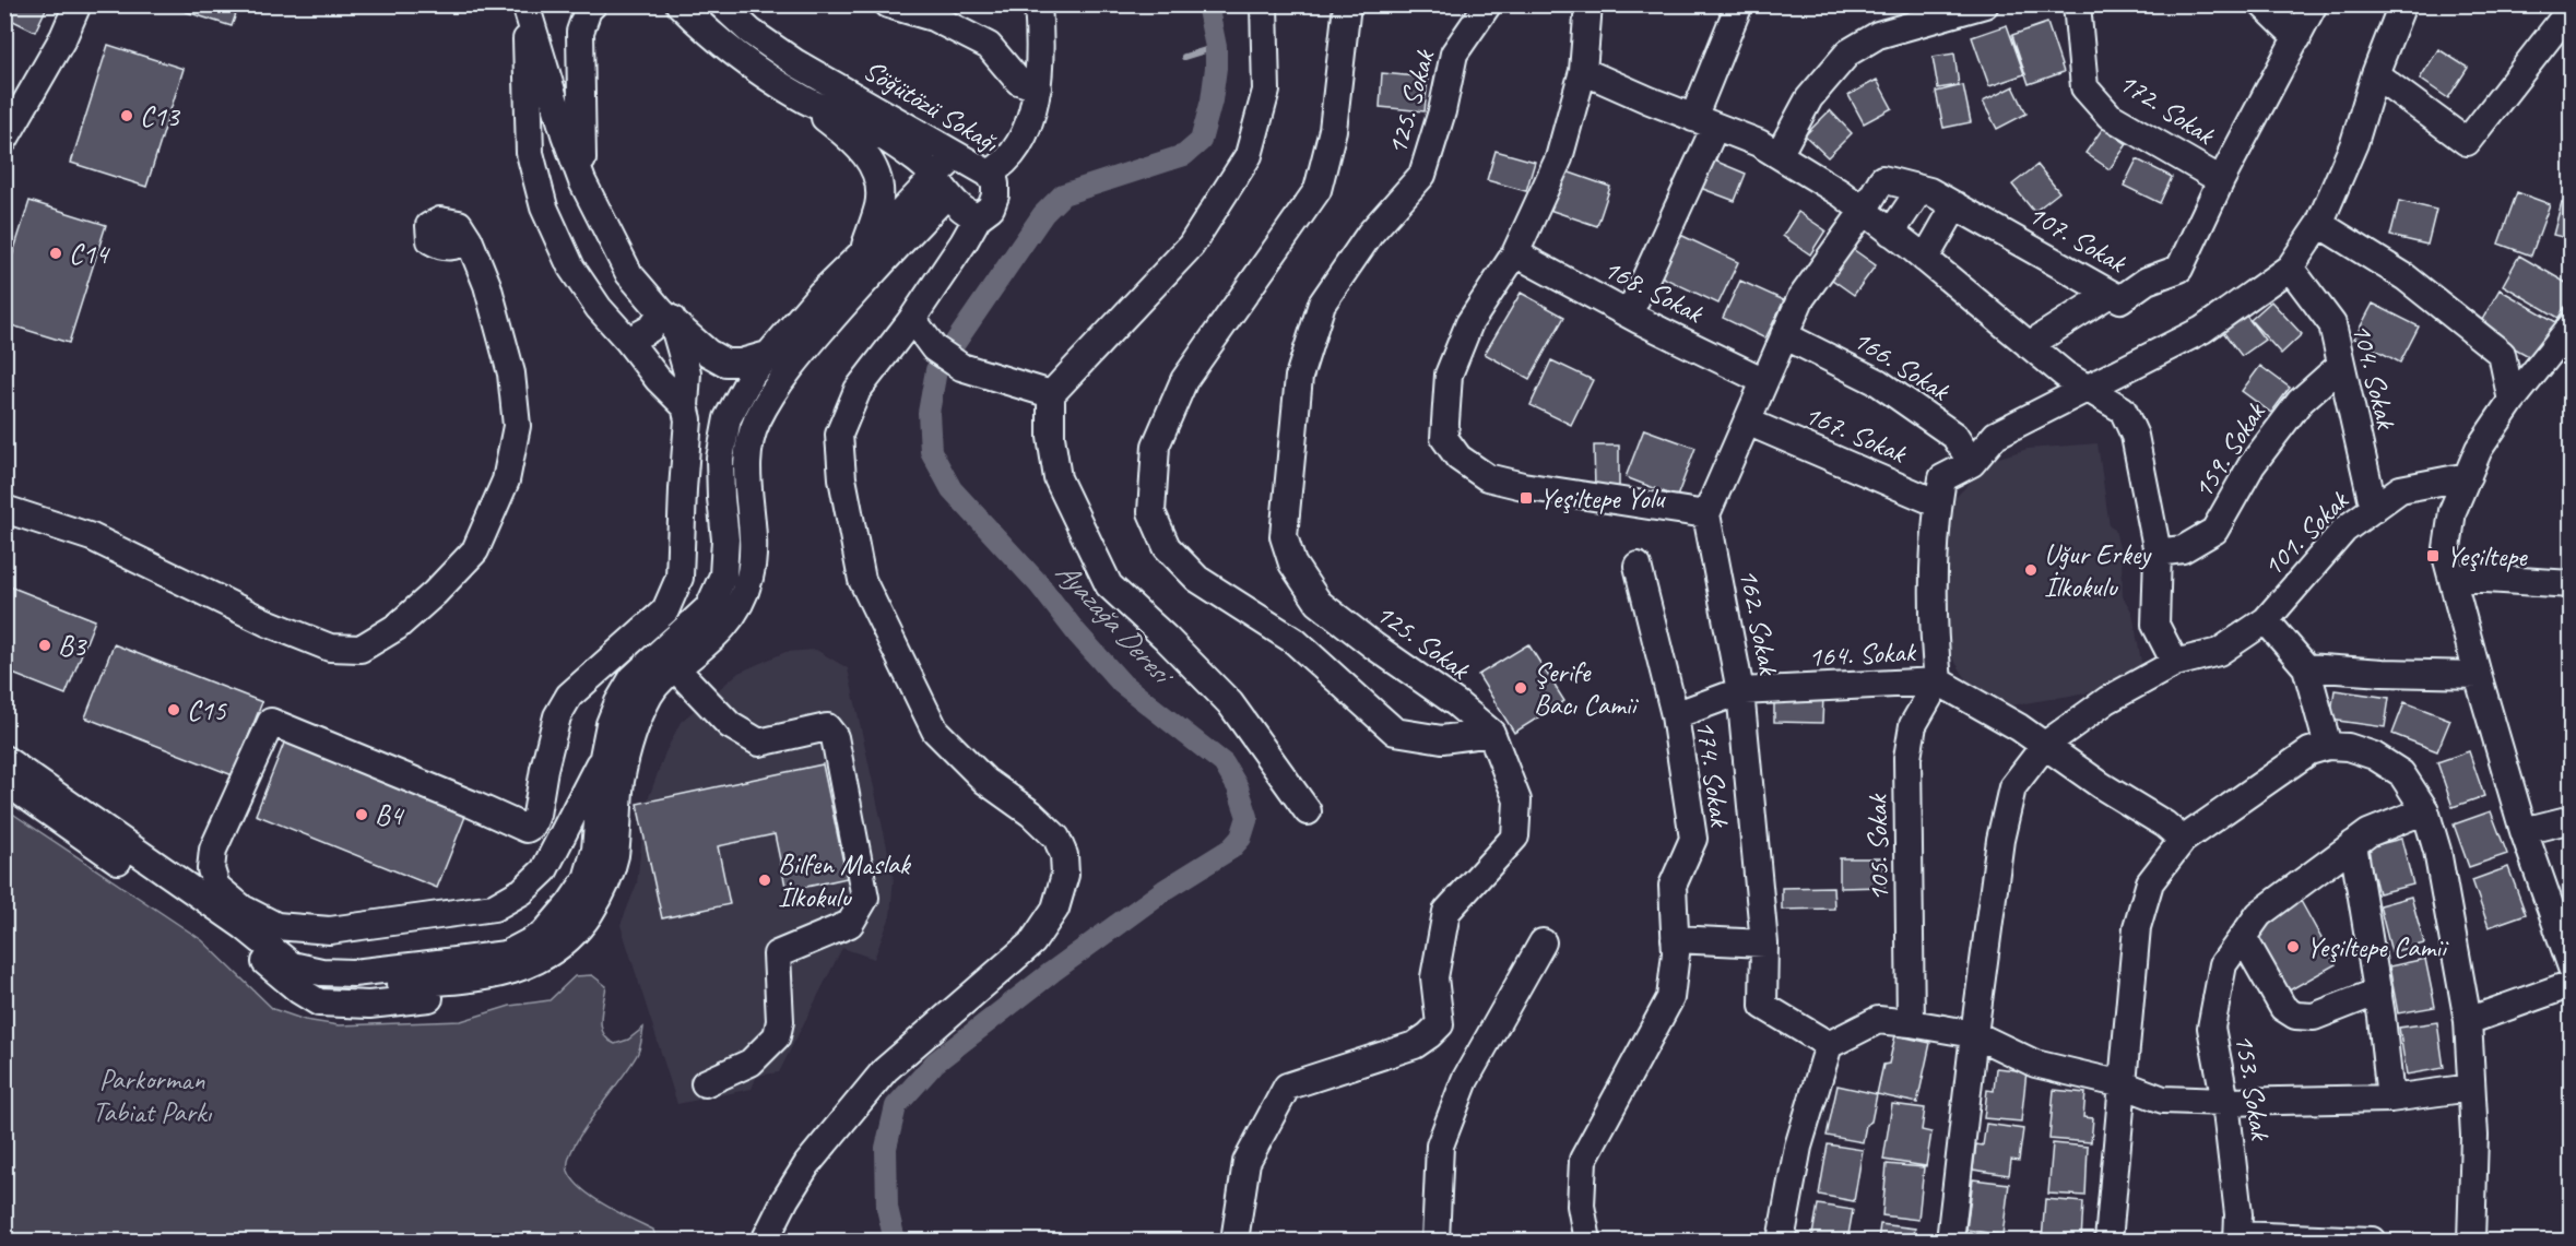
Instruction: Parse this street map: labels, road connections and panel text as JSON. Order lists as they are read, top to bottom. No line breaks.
{"streets":{"street":["125. Sokak","Söğütözü Sokağı","172. Sokak","107. Sokak","168. Sokak","166. Sokak","104. Sokak","167. Sokak","159. Sokak","101. Sokak","162. Sokak","164. Sokak","174. Sokak","105. Sokak","153. Sokak"]},"crossings":[["172. Sokak","107. Sokak"],["104. Sokak","159. Sokak"],["104. Sokak","101. Sokak"],["162. Sokak","164. Sokak"],["164. Sokak","174. Sokak"],["164. Sokak","105. Sokak"]],"water":["Ayazağa Deresi"],"parks":["Parkorman Tabiat Parkı"],"places":{"other":["C13","C14","Uğur Erkey İlkokulu","B3","Şerife Bacı Camii","C15","B4","Bilfen Maslak İlkokulu","Yeşiltepe Camii"],"transit":["Yeşiltepe Yolu","Yeşiltepe"]}}
